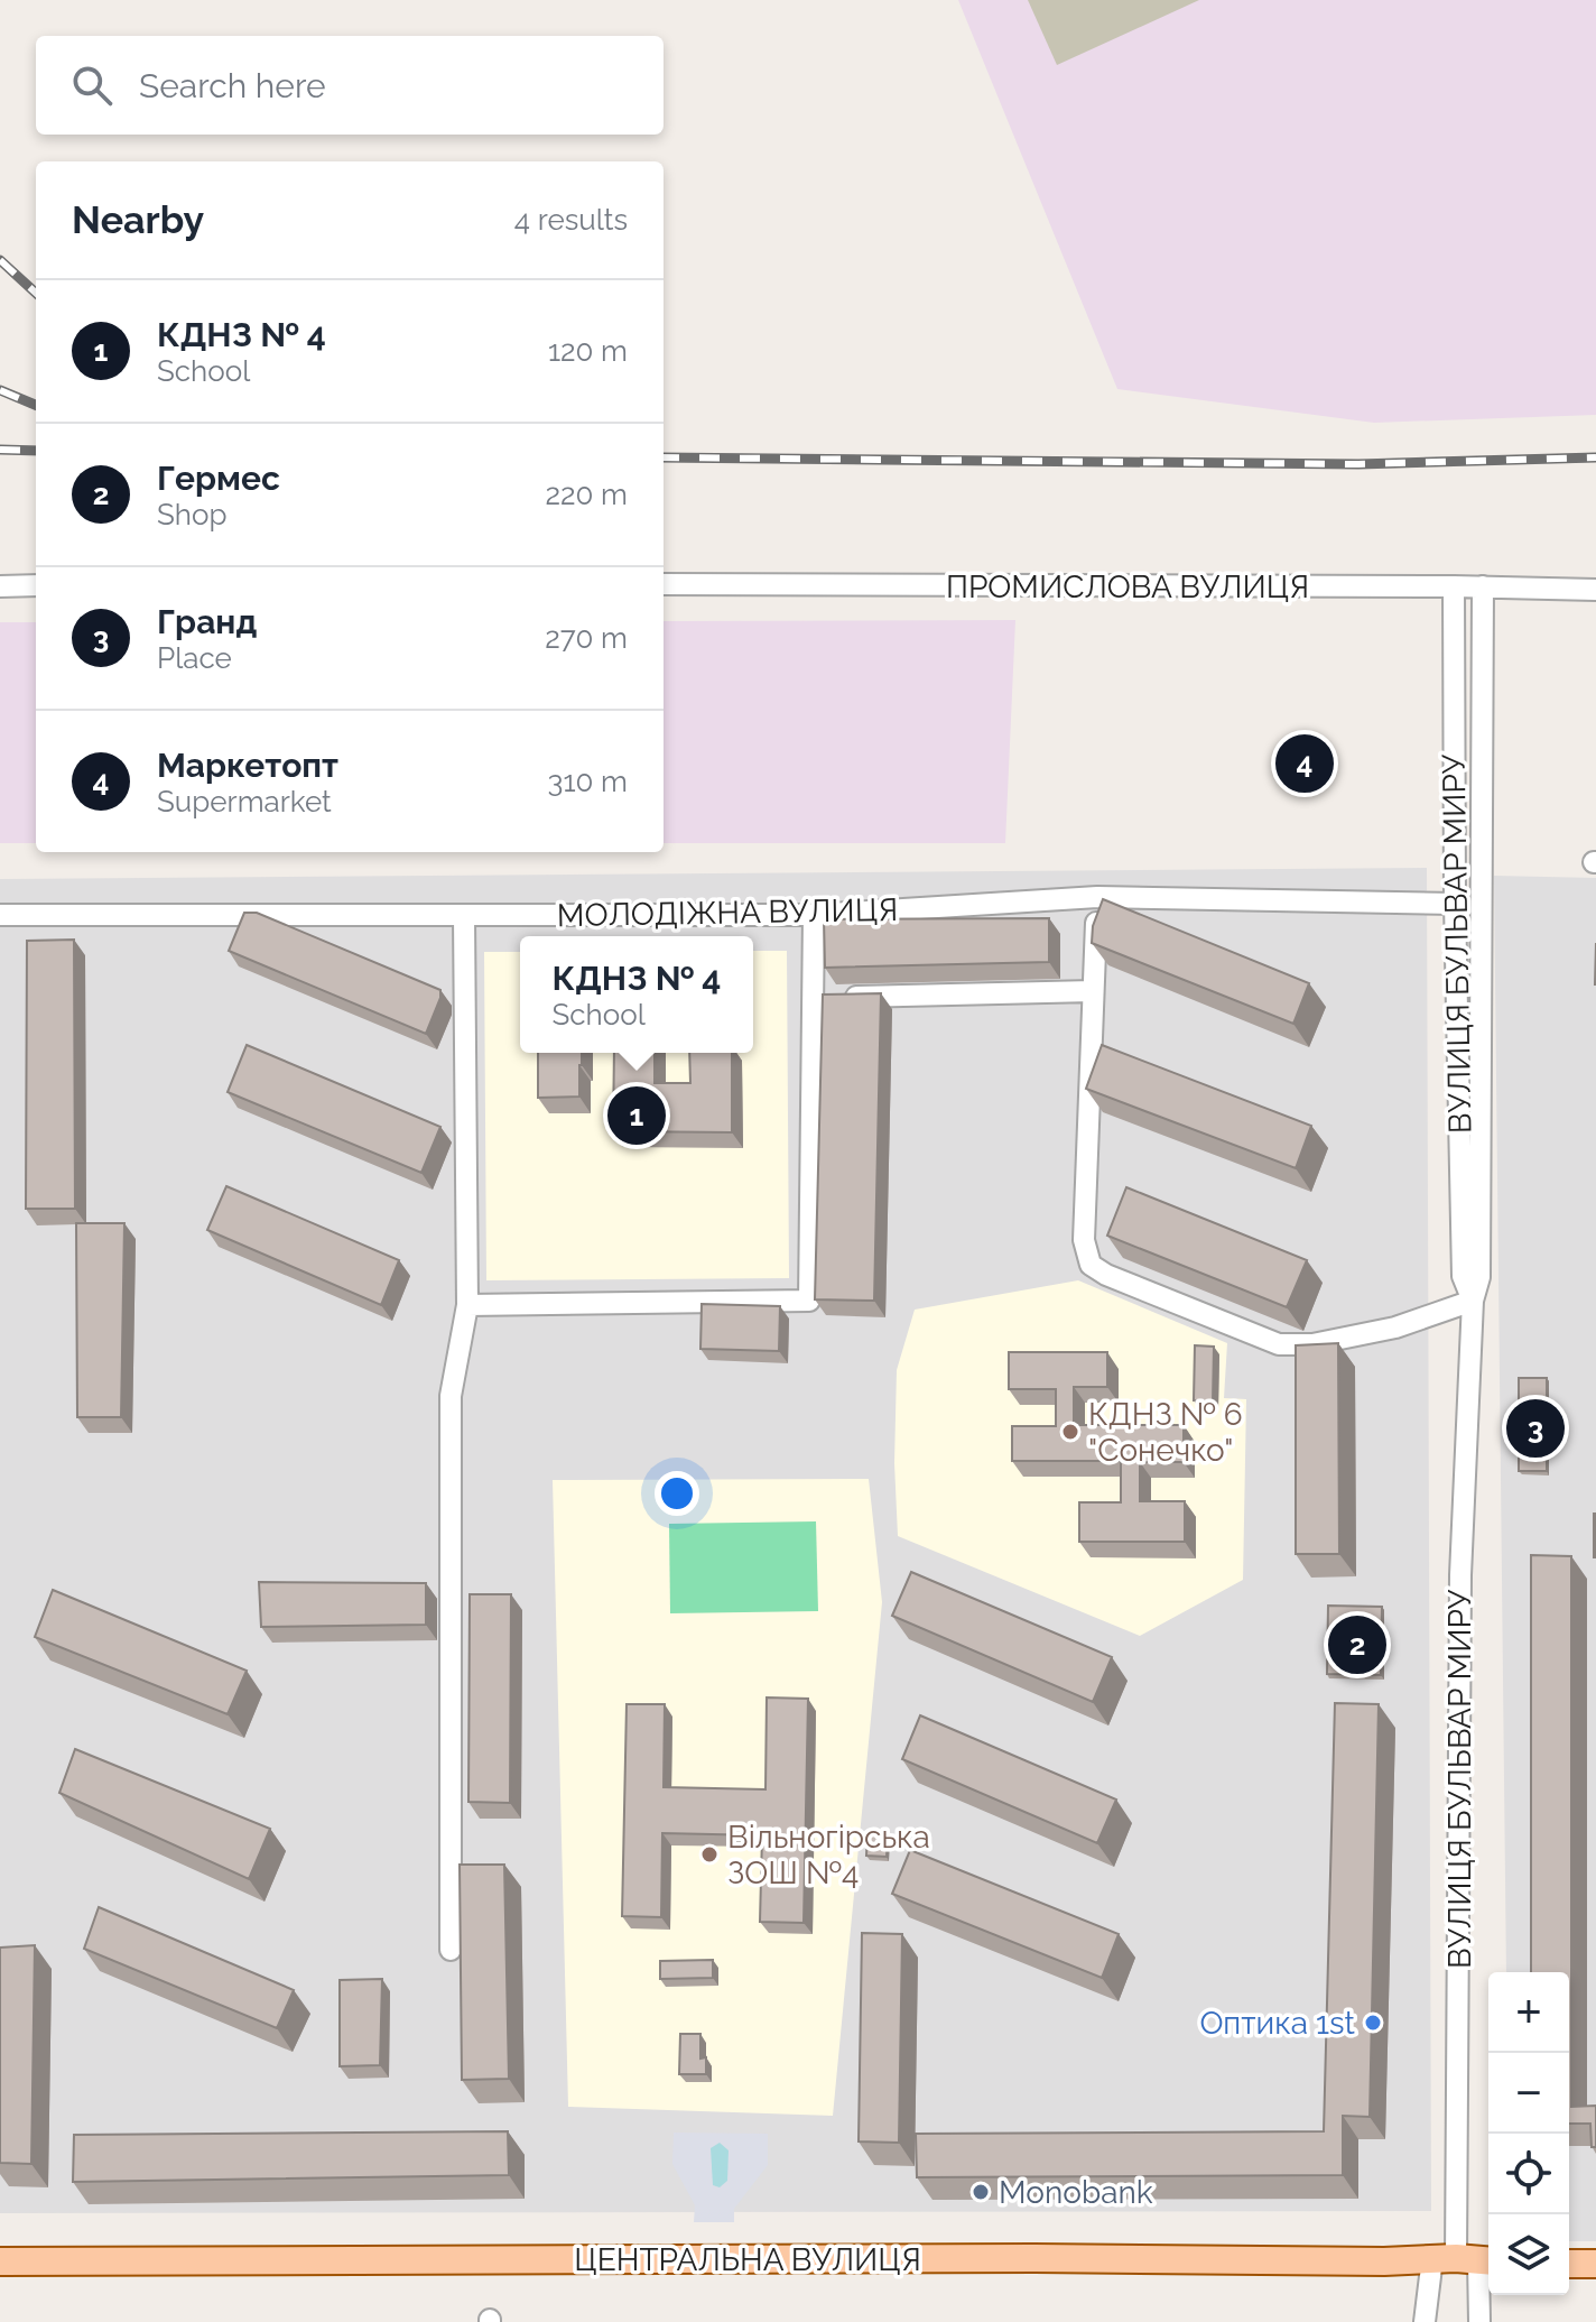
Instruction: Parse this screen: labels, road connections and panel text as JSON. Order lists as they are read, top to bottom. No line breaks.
{"streets":{"main road":["ЦЕНТРАЛЬНА ВУЛИЦЯ"],"street":["ПРОМИСЛОВА ВУЛИЦЯ","МОЛОДІЖНА ВУЛИЦЯ","ВУЛИЦЯ БУЛЬВАР МИРУ"]},"crossings":[["ПРОМИСЛОВА ВУЛИЦЯ","ВУЛИЦЯ БУЛЬВАР МИРУ"],["МОЛОДІЖНА ВУЛИЦЯ","ВУЛИЦЯ БУЛЬВАР МИРУ"],["ВУЛИЦЯ БУЛЬВАР МИРУ","ЦЕНТРАЛЬНА ВУЛИЦЯ"]],"places":["КДНЗ № 6 \"Сонечко\"","Вільногірська ЗОШ №4","Оптика 1st","Monobank"],"page":{"search":"Search here","heading":["Nearby","4 results"],"list":[{"mark":"1","name":"КДНЗ № 4","note":"School","value":"120 m"},{"mark":"2","name":"Гермес","note":"Shop","value":"220 m"},{"mark":"3","name":"Гранд","note":"Place","value":"270 m"},{"mark":"4","name":"Маркетопт","note":"Supermarket","value":"310 m"}],"pins":["4","1","3","2"],"popup":["КДНЗ № 4","School"],"map_buttons":["+","−"]}}
